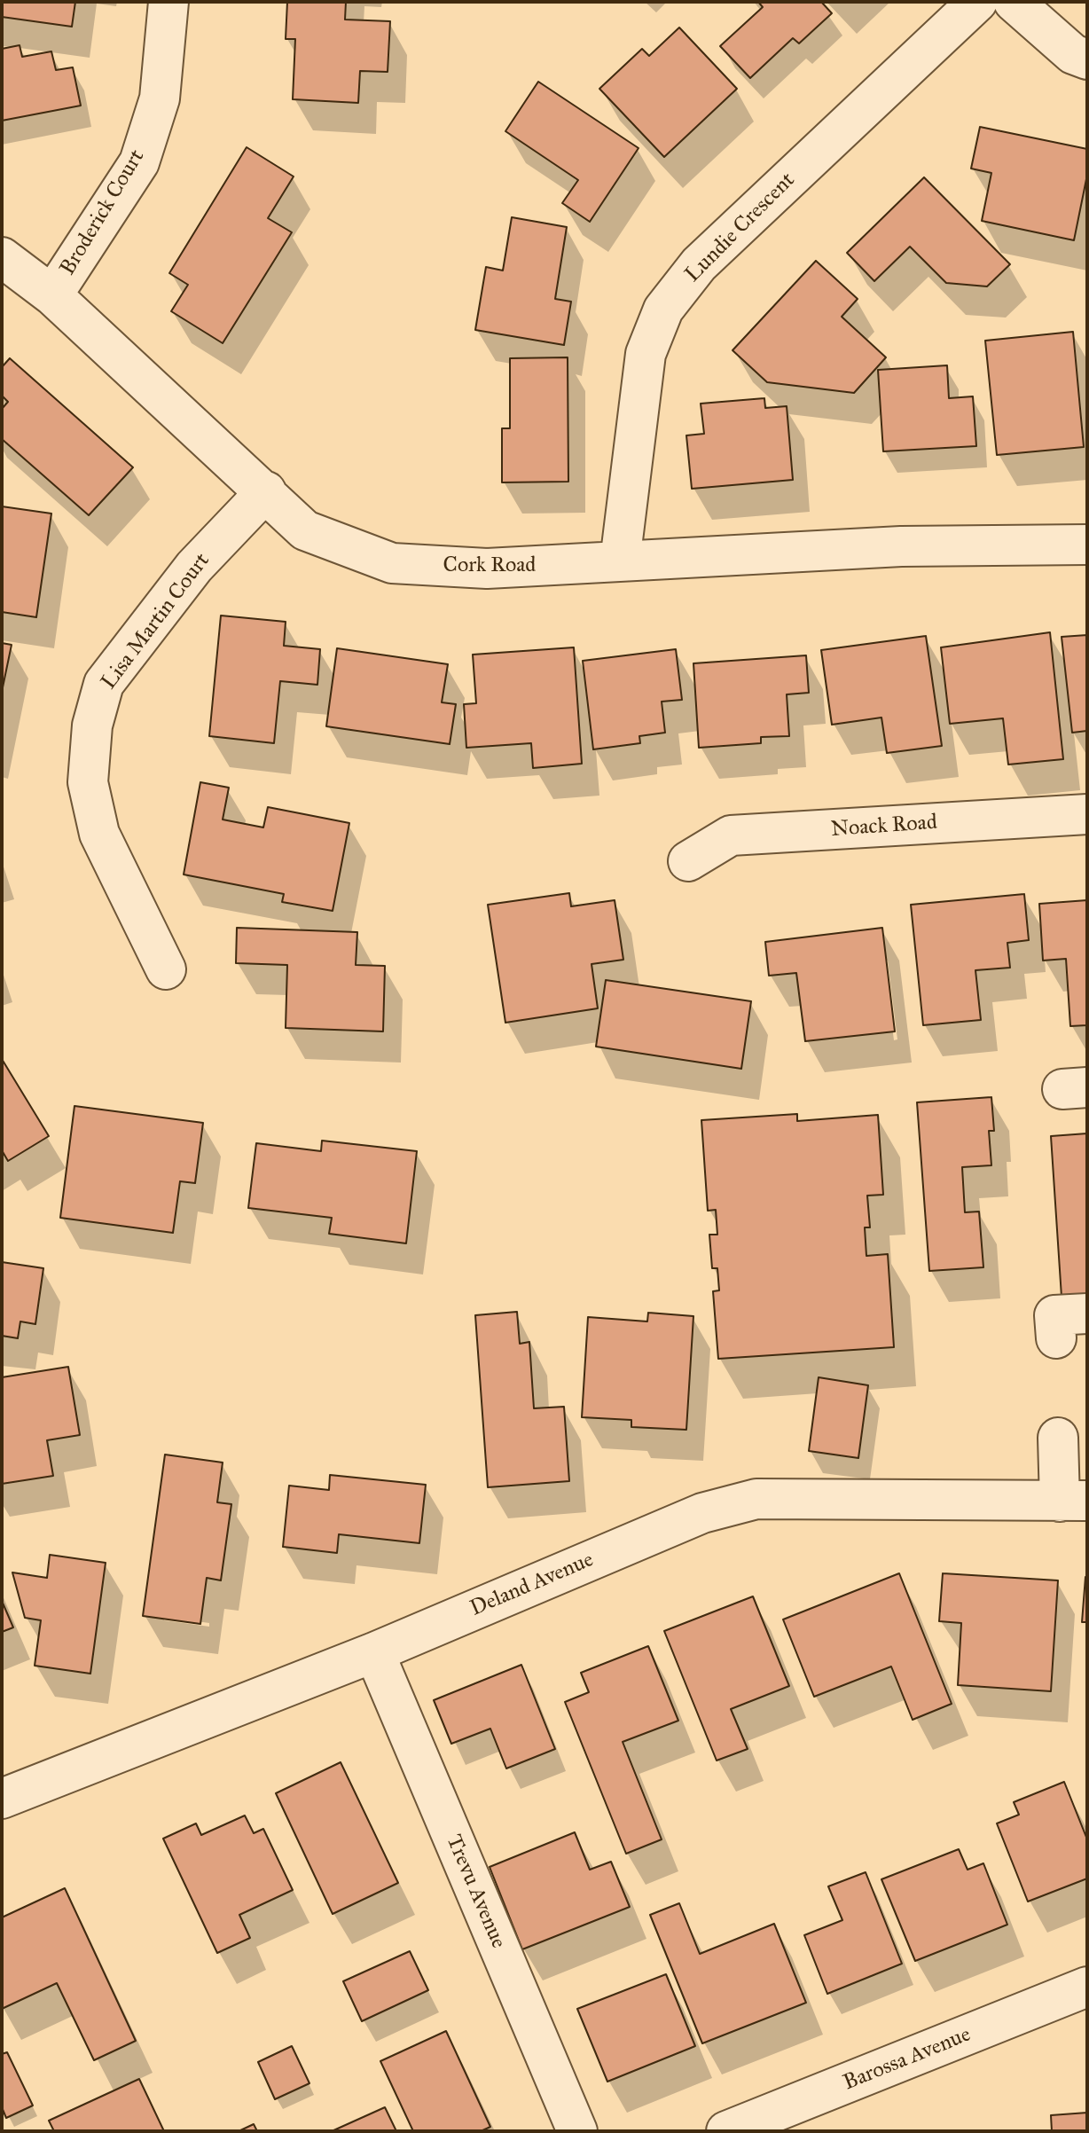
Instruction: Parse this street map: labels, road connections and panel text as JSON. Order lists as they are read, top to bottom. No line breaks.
{"streets":{"street":["Broderick Court","Lundie Crescent","Cork Road","Lisa Martin Court","Noack Road","Deland Avenue","Trevu Avenue","Barossa Avenue"]},"crossings":[["Broderick Court","Cork Road"],["Lundie Crescent","Cork Road"],["Cork Road","Lisa Martin Court"],["Deland Avenue","Trevu Avenue"]]}
